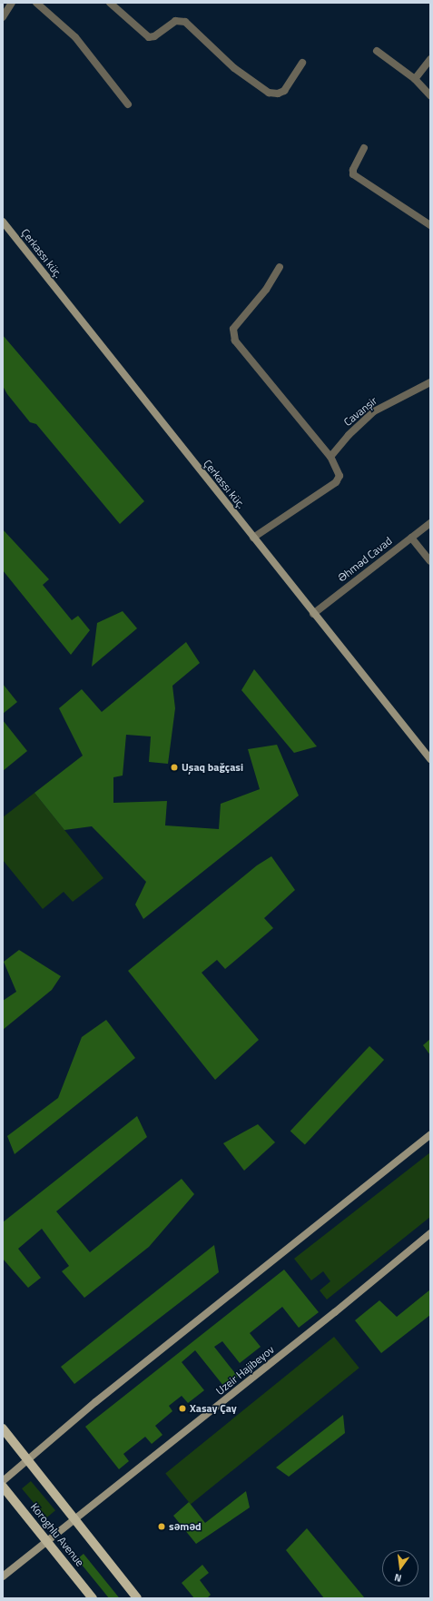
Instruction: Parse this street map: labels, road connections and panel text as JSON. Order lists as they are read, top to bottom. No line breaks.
{"streets":{"main road":["Koroghlu Avenue"],"street":["Çerkassı küç.","Cavanşir","Əhməd Cavad","Uzeir Hajibeyov"]},"crossings":[["Çerkassı küç.","Əhməd Cavad"],["Uzeir Hajibeyov","Koroghlu Avenue"]],"places":["Uşaq bağçasi","Xasay Çay","səməd"],"north":"bottom"}
